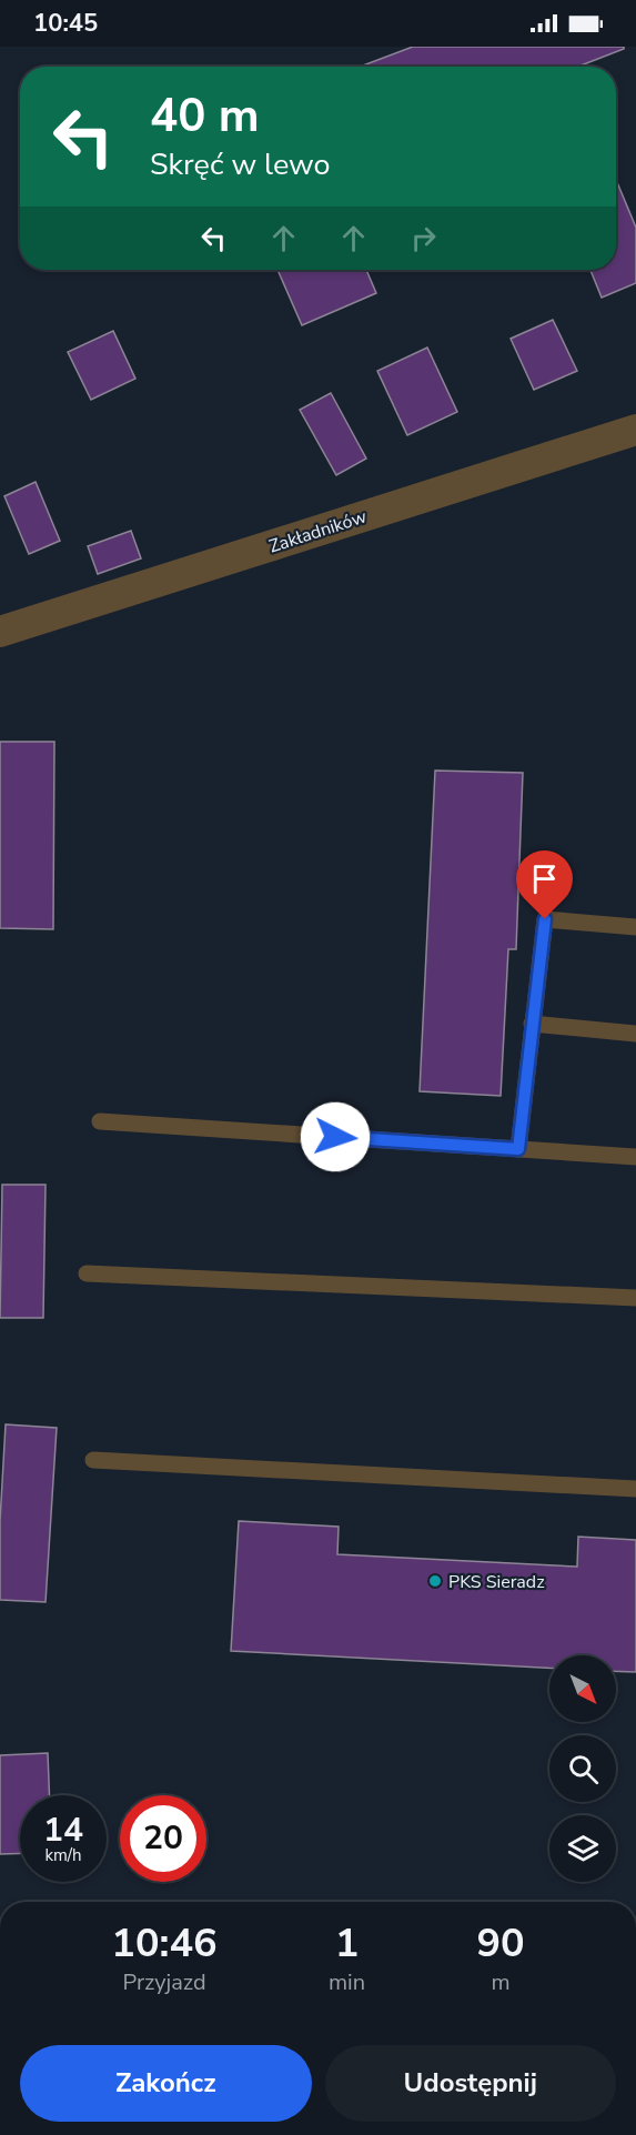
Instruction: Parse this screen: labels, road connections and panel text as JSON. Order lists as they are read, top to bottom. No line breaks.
{"streets":{"street":["Zakładników"]},"places":["PKS Sieradz"],"north":"bottom right","page":{"status":"10:45","turn":["40 m","Skręć w lewo"],"speed":"14 km/h","limit":"20","eta":["10:46","Przyjazd","1","min","90","m"],"buttons":["Zakończ","Udostępnij"]}}
